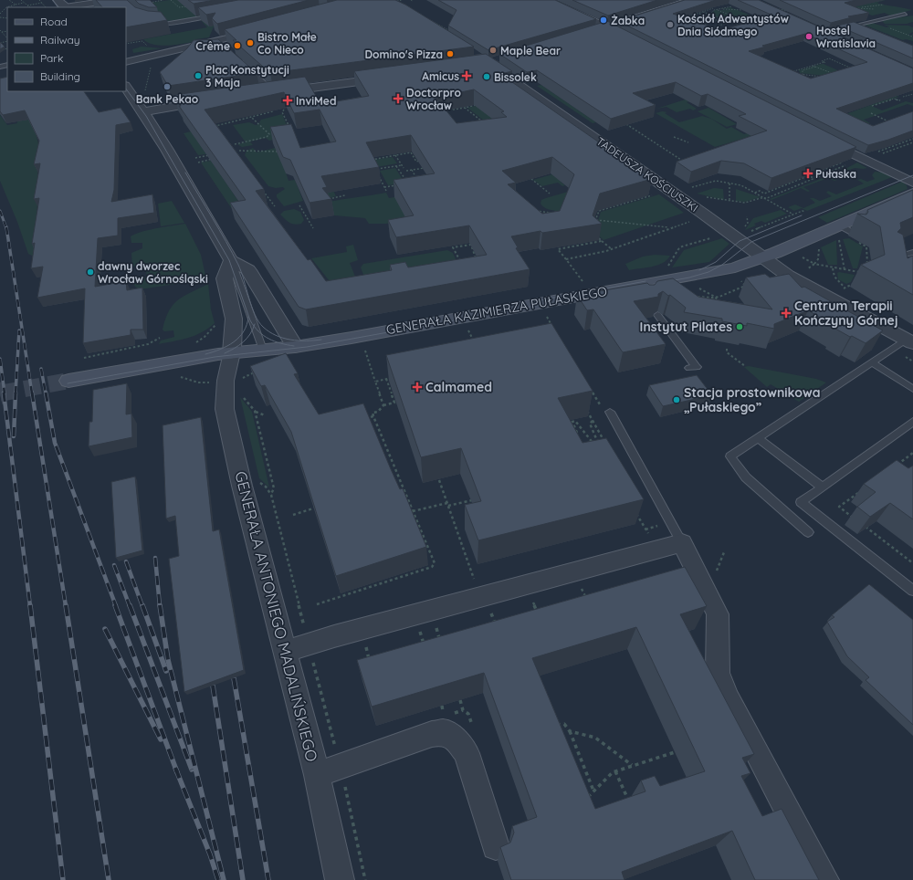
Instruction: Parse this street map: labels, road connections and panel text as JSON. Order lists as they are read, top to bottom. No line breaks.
{"streets":{"main road":["GENERAŁA KAZIMIERZA PUŁASKIEGO"],"street":["TADEUSZA KOŚCIUSZKI","GENERAŁA ANTONIEGO MADALIŃSKIEGO"]},"crossings":[["TADEUSZA KOŚCIUSZKI","GENERAŁA KAZIMIERZA PUŁASKIEGO"],["GENERAŁA KAZIMIERZA PUŁASKIEGO","GENERAŁA ANTONIEGO MADALIŃSKIEGO"]],"places":{"other":["Żabka","Kościół Adwentystów Dnia Siódmego","Hostel Wratislavia","Bistro Małe Co Nieco","Crême","Maple Bear","Domino's Pizza","Plac Konstytucji 3 Maja","Bissolek","Bank Pekao","dawny dworzec Wrocław Górnośląski","Instytut Pilates","Stacja prostownikowa „Pułaskiego”"],"health":["Amicus","Doctorpro Wrocław","InviMed","Pułaska","Centrum Terapii Kończyny Górnej","Calmamed"]},"legend":["Road","Railway","Park","Building"]}
